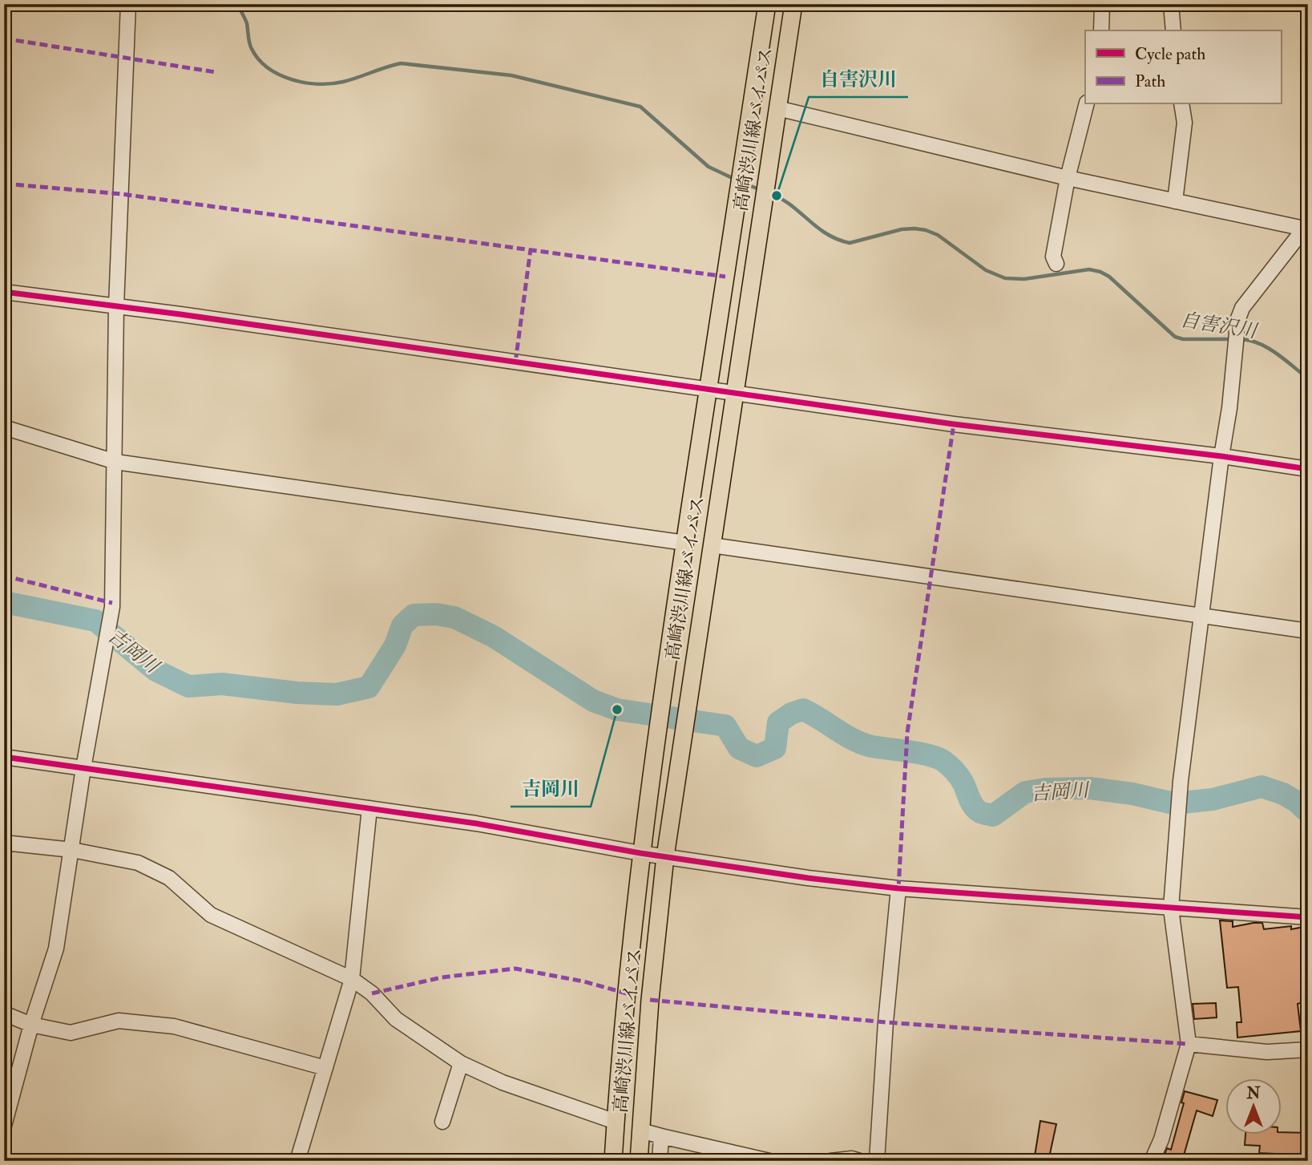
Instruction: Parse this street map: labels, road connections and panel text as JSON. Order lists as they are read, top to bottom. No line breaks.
{"streets":{"main road":["高崎渋川線バイパス"]},"water":["自害沢川","吉岡川"],"places":["自害沢川","吉岡川"],"legend":["Cycle path","Path"],"north":"top"}
